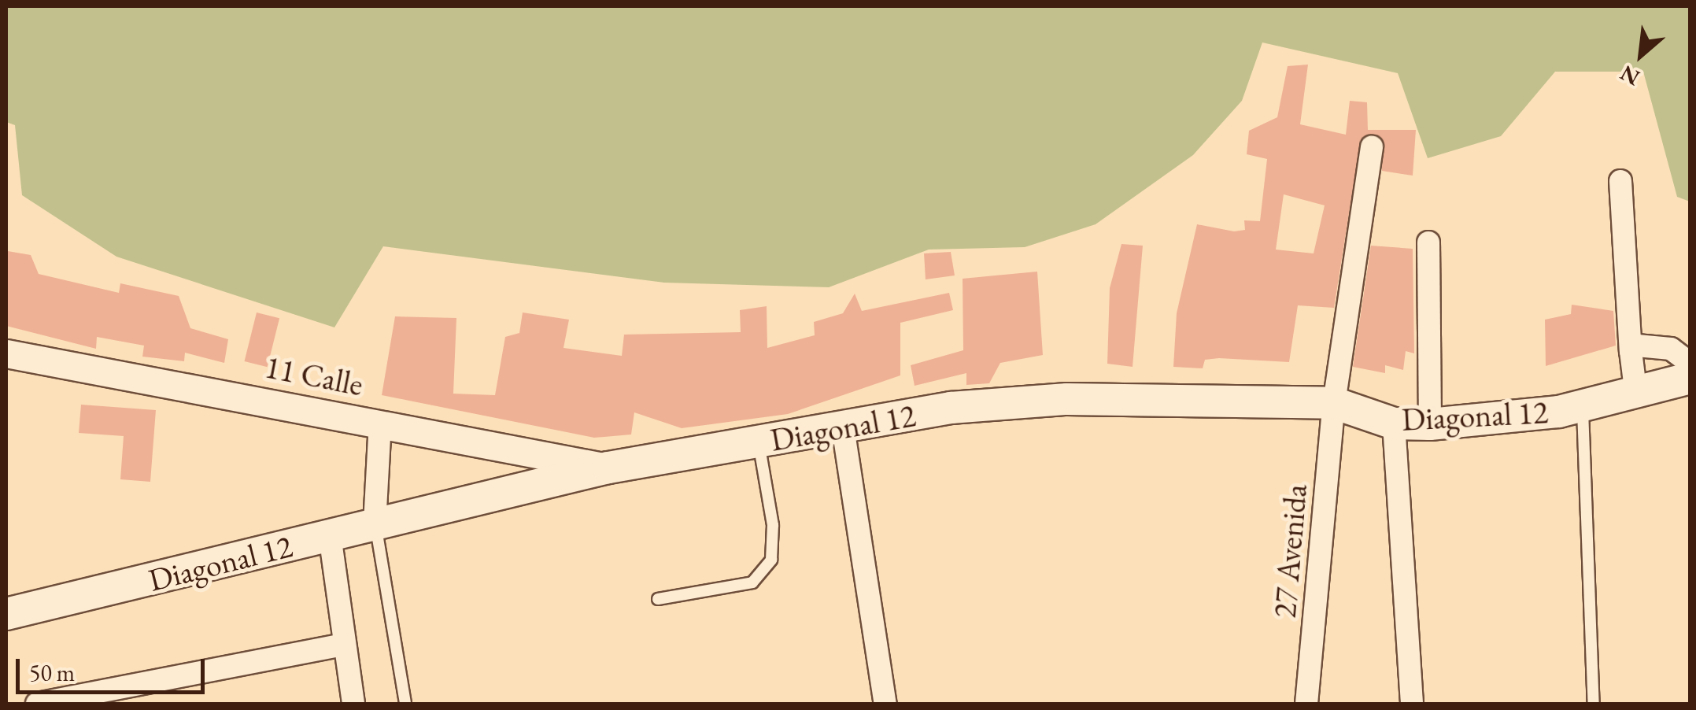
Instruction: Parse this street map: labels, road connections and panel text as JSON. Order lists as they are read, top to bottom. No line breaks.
{"streets":{"main road":["Diagonal 12"],"street":["11 Calle","27 Avenida"]},"crossings":[["11 Calle","Diagonal 12"],["Diagonal 12","27 Avenida"]],"scale_bar":"50 m","north":"bottom left"}
